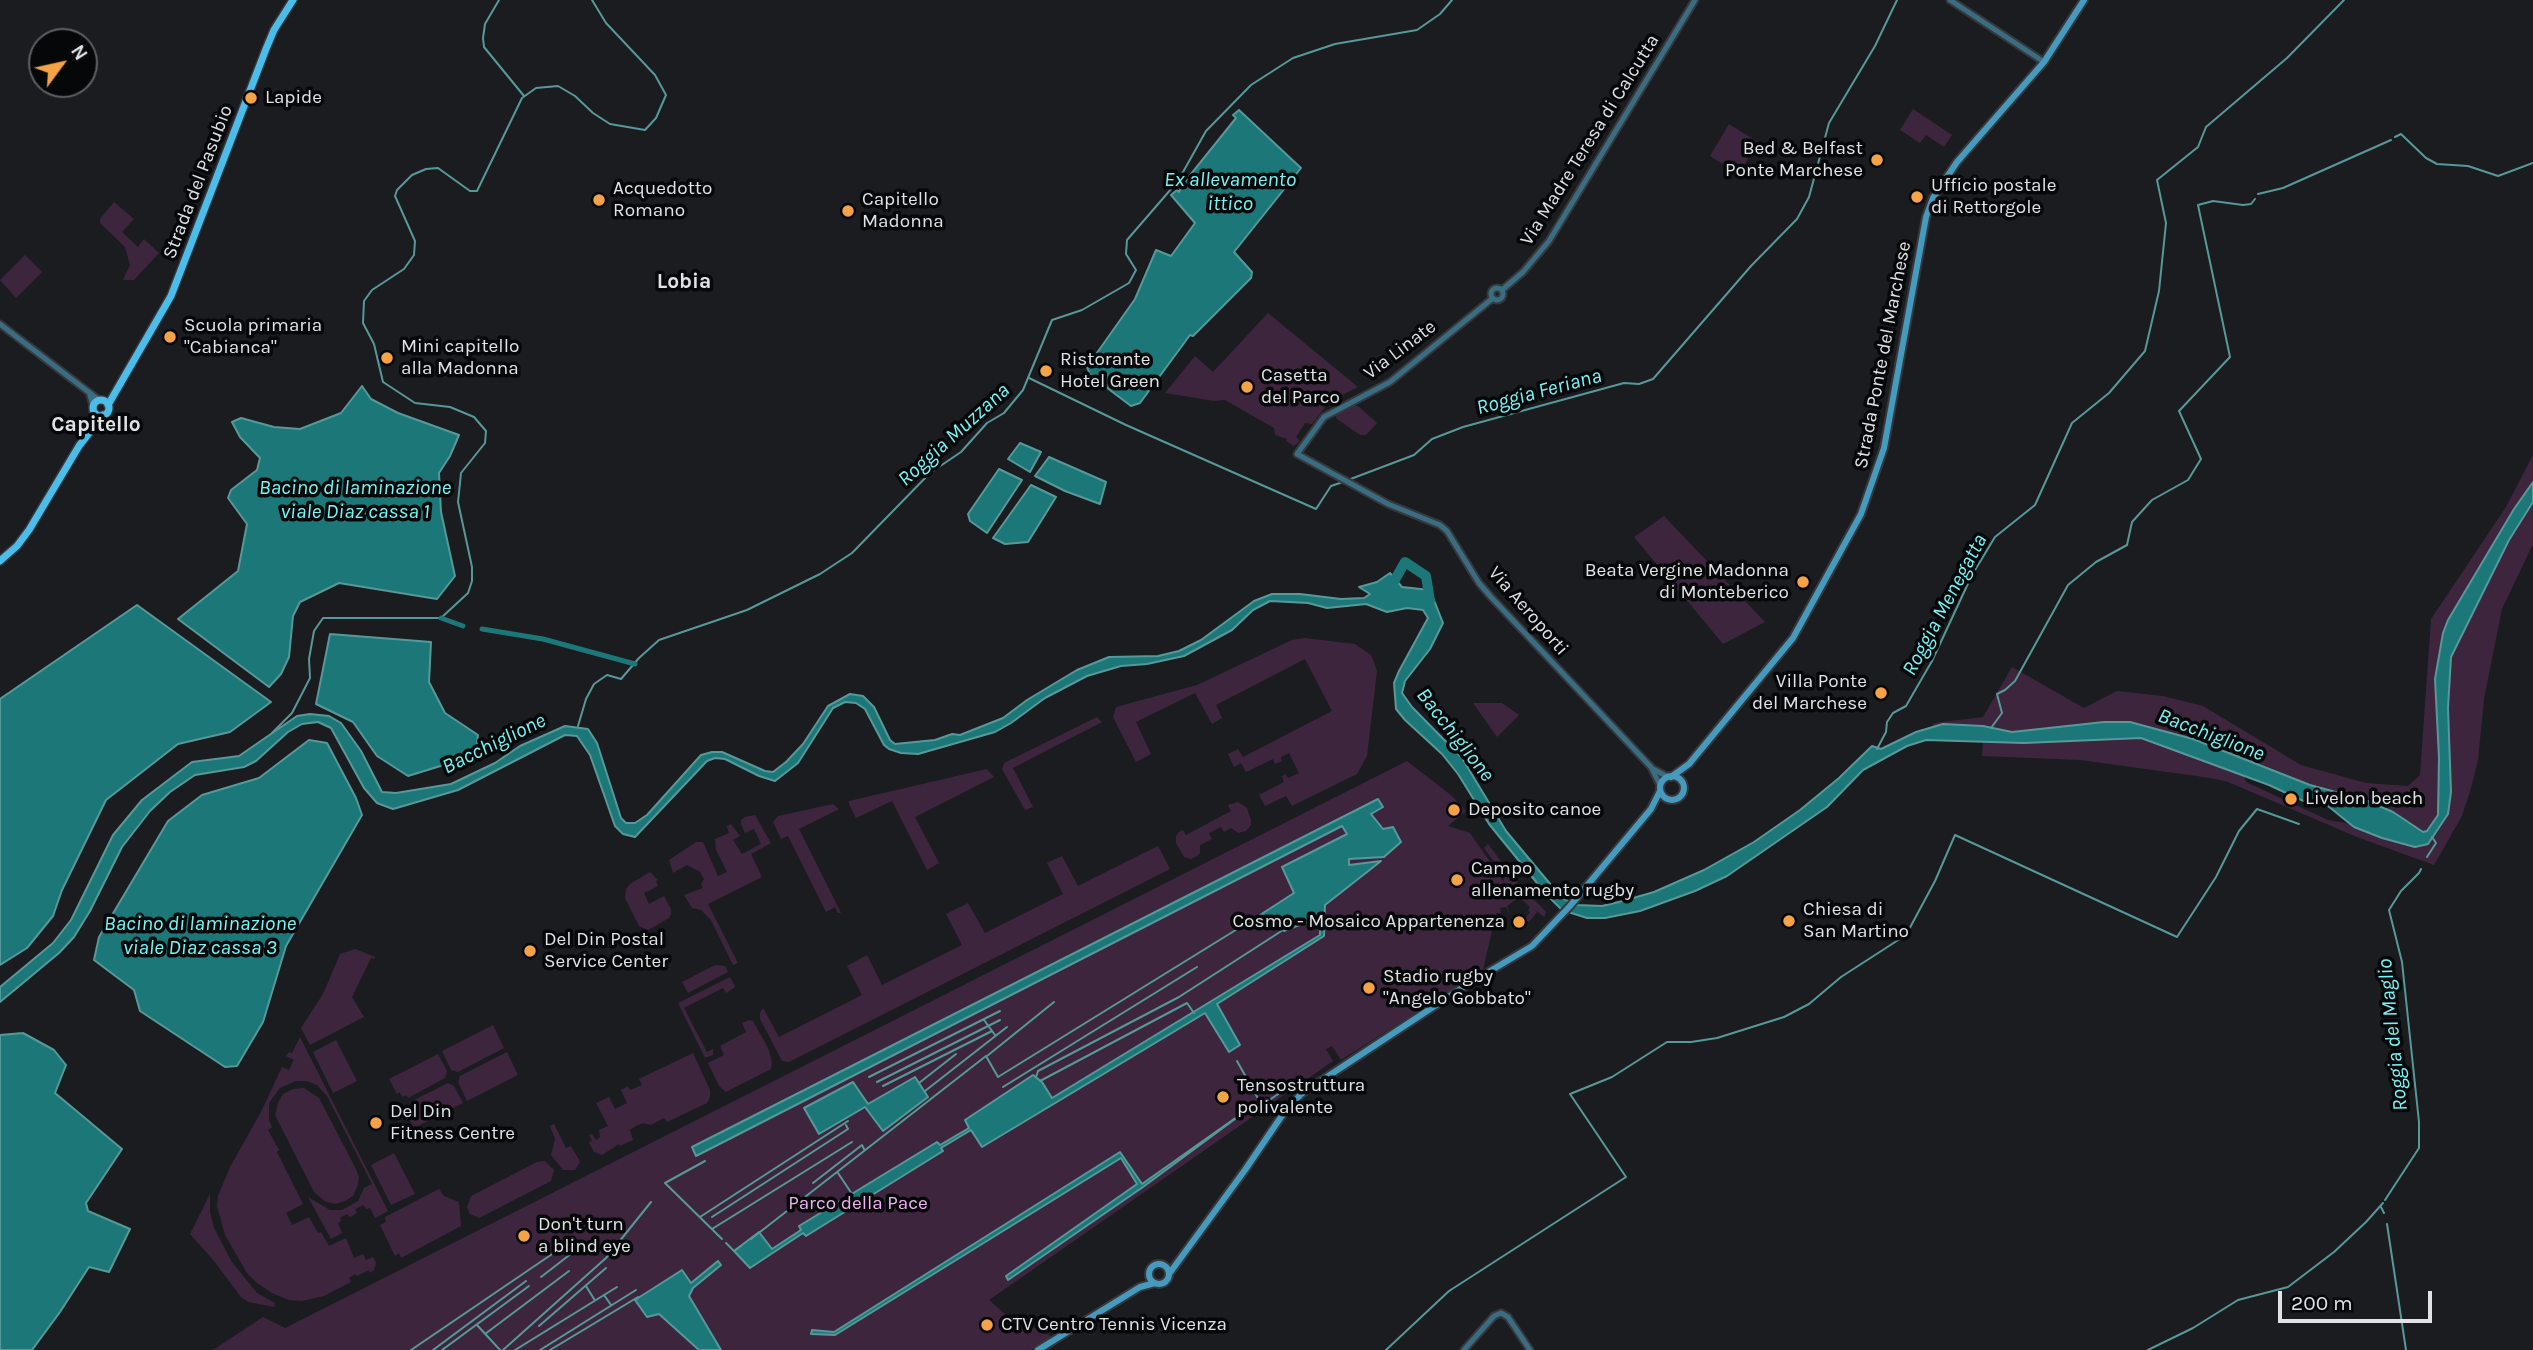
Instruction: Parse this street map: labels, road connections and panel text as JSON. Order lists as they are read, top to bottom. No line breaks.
{"streets":{"main road":["Strada del Pasubio","Strada Ponte del Marchese"],"street":["Via Madre Teresa di Calcutta","Via Linate","Via Aeroporti"]},"crossings":[["Via Madre Teresa di Calcutta","Via Linate"],["Via Linate","Via Aeroporti"],["Strada Ponte del Marchese","Via Aeroporti"]],"districts":["Lobia","Capitello"],"water":["Ex allevamento ittico","Roggia Feriana","Roggia Muzzana","Bacino di laminazione viale Diaz cassa 1","Roggia Menegatta","Bacchiglione","Bacino di laminazione viale Diaz cassa 3","Roggia del Maglio"],"parks":["Parco della Pace"],"places":["Lapide","Bed & Belfast Ponte Marchese","Ufficio postale di Rettorgole","Acquedotto Romano","Capitello Madonna","Scuola primaria \"Cabianca\"","Mini capitello alla Madonna","Ristorante Hotel Green","Casetta del Parco","Beata Vergine Madonna di Monteberico","Villa Ponte del Marchese","Livelon beach","Deposito canoe","Campo allenamento rugby","Chiesa di San Martino","Cosmo - Mosaico Appartenenza","Del Din Postal Service Center","Stadio rugby \"Angelo Gobbato\"","Tensostruttura polivalente","Del Din Fitness Centre","Don't turn a blind eye","CTV Centro Tennis Vicenza"],"scale_bar":"200 m","north":"top right"}
